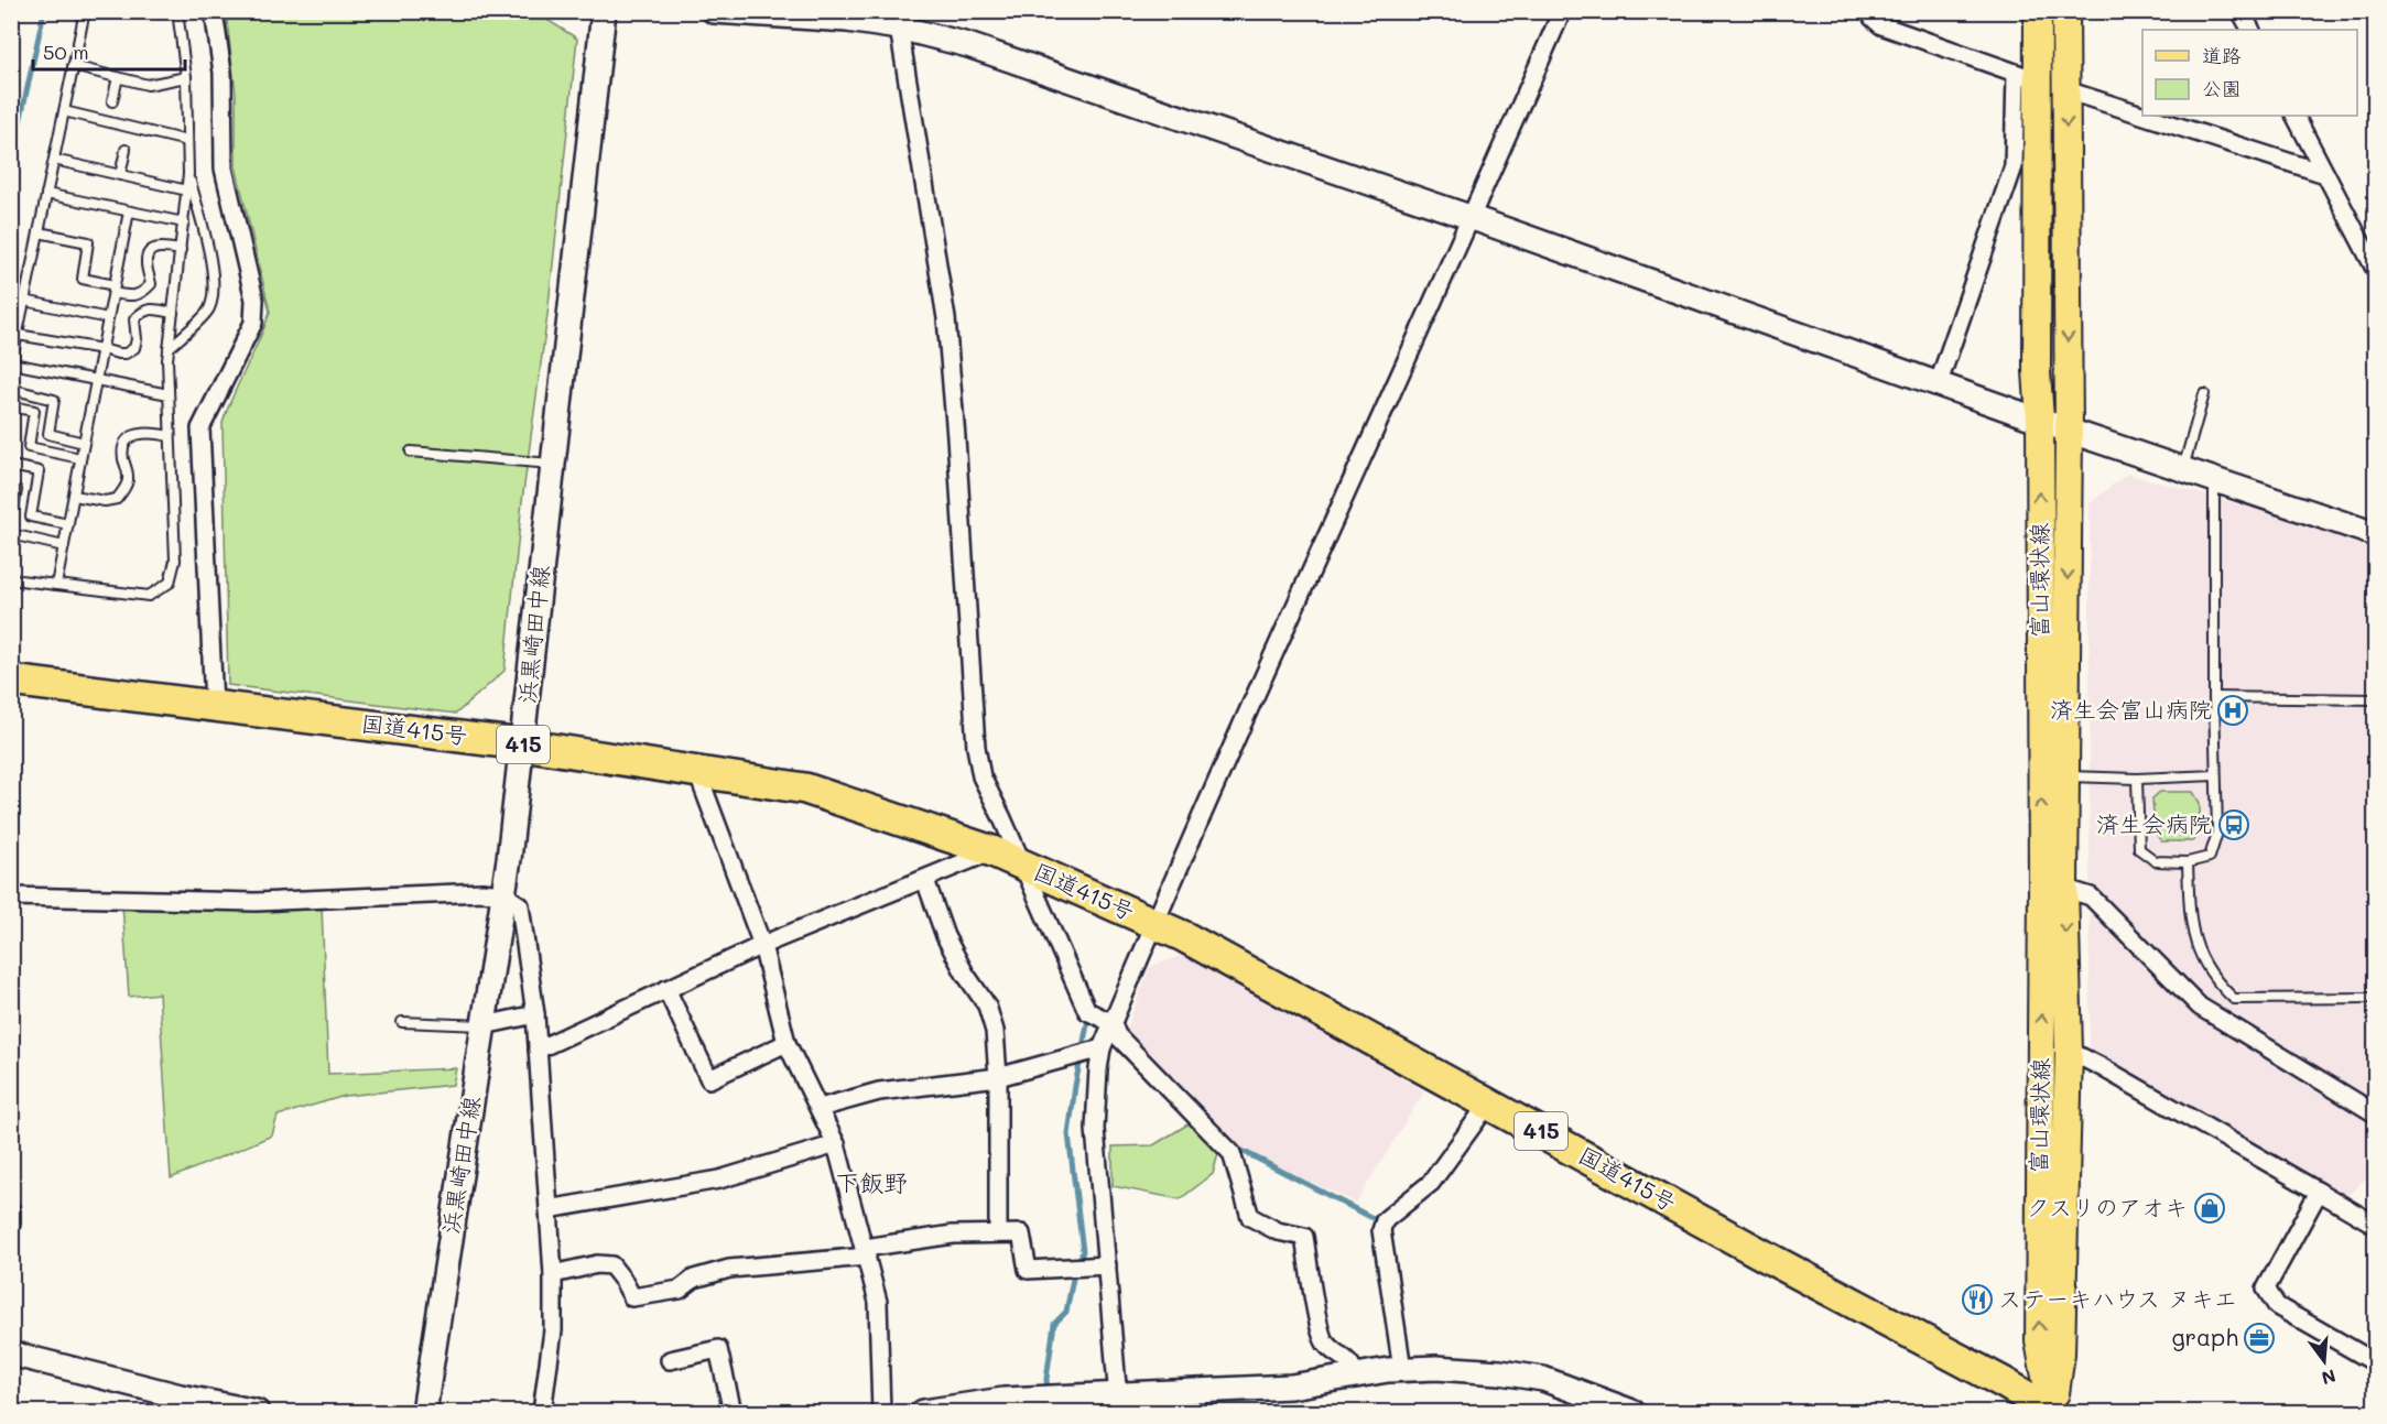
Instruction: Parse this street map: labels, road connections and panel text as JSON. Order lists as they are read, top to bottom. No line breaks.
{"streets":{"highway":["国道415号","415"],"main road":["富山環状線"],"street":["浜黒崎田中線"]},"crossings":[["富山環状線","国道415号"],["浜黒崎田中線","国道415号"]],"districts":["下飯野"],"places":{"hospital":["済生会富山病院"],"bus stop":["済生会病院"],"shop":["クスリのアオキ"],"restaurant":["ステーキハウス ヌキエ"],"office":["graph"]},"legend":["道路","公園"],"scale_bar":"50 m","north":"bottom"}
